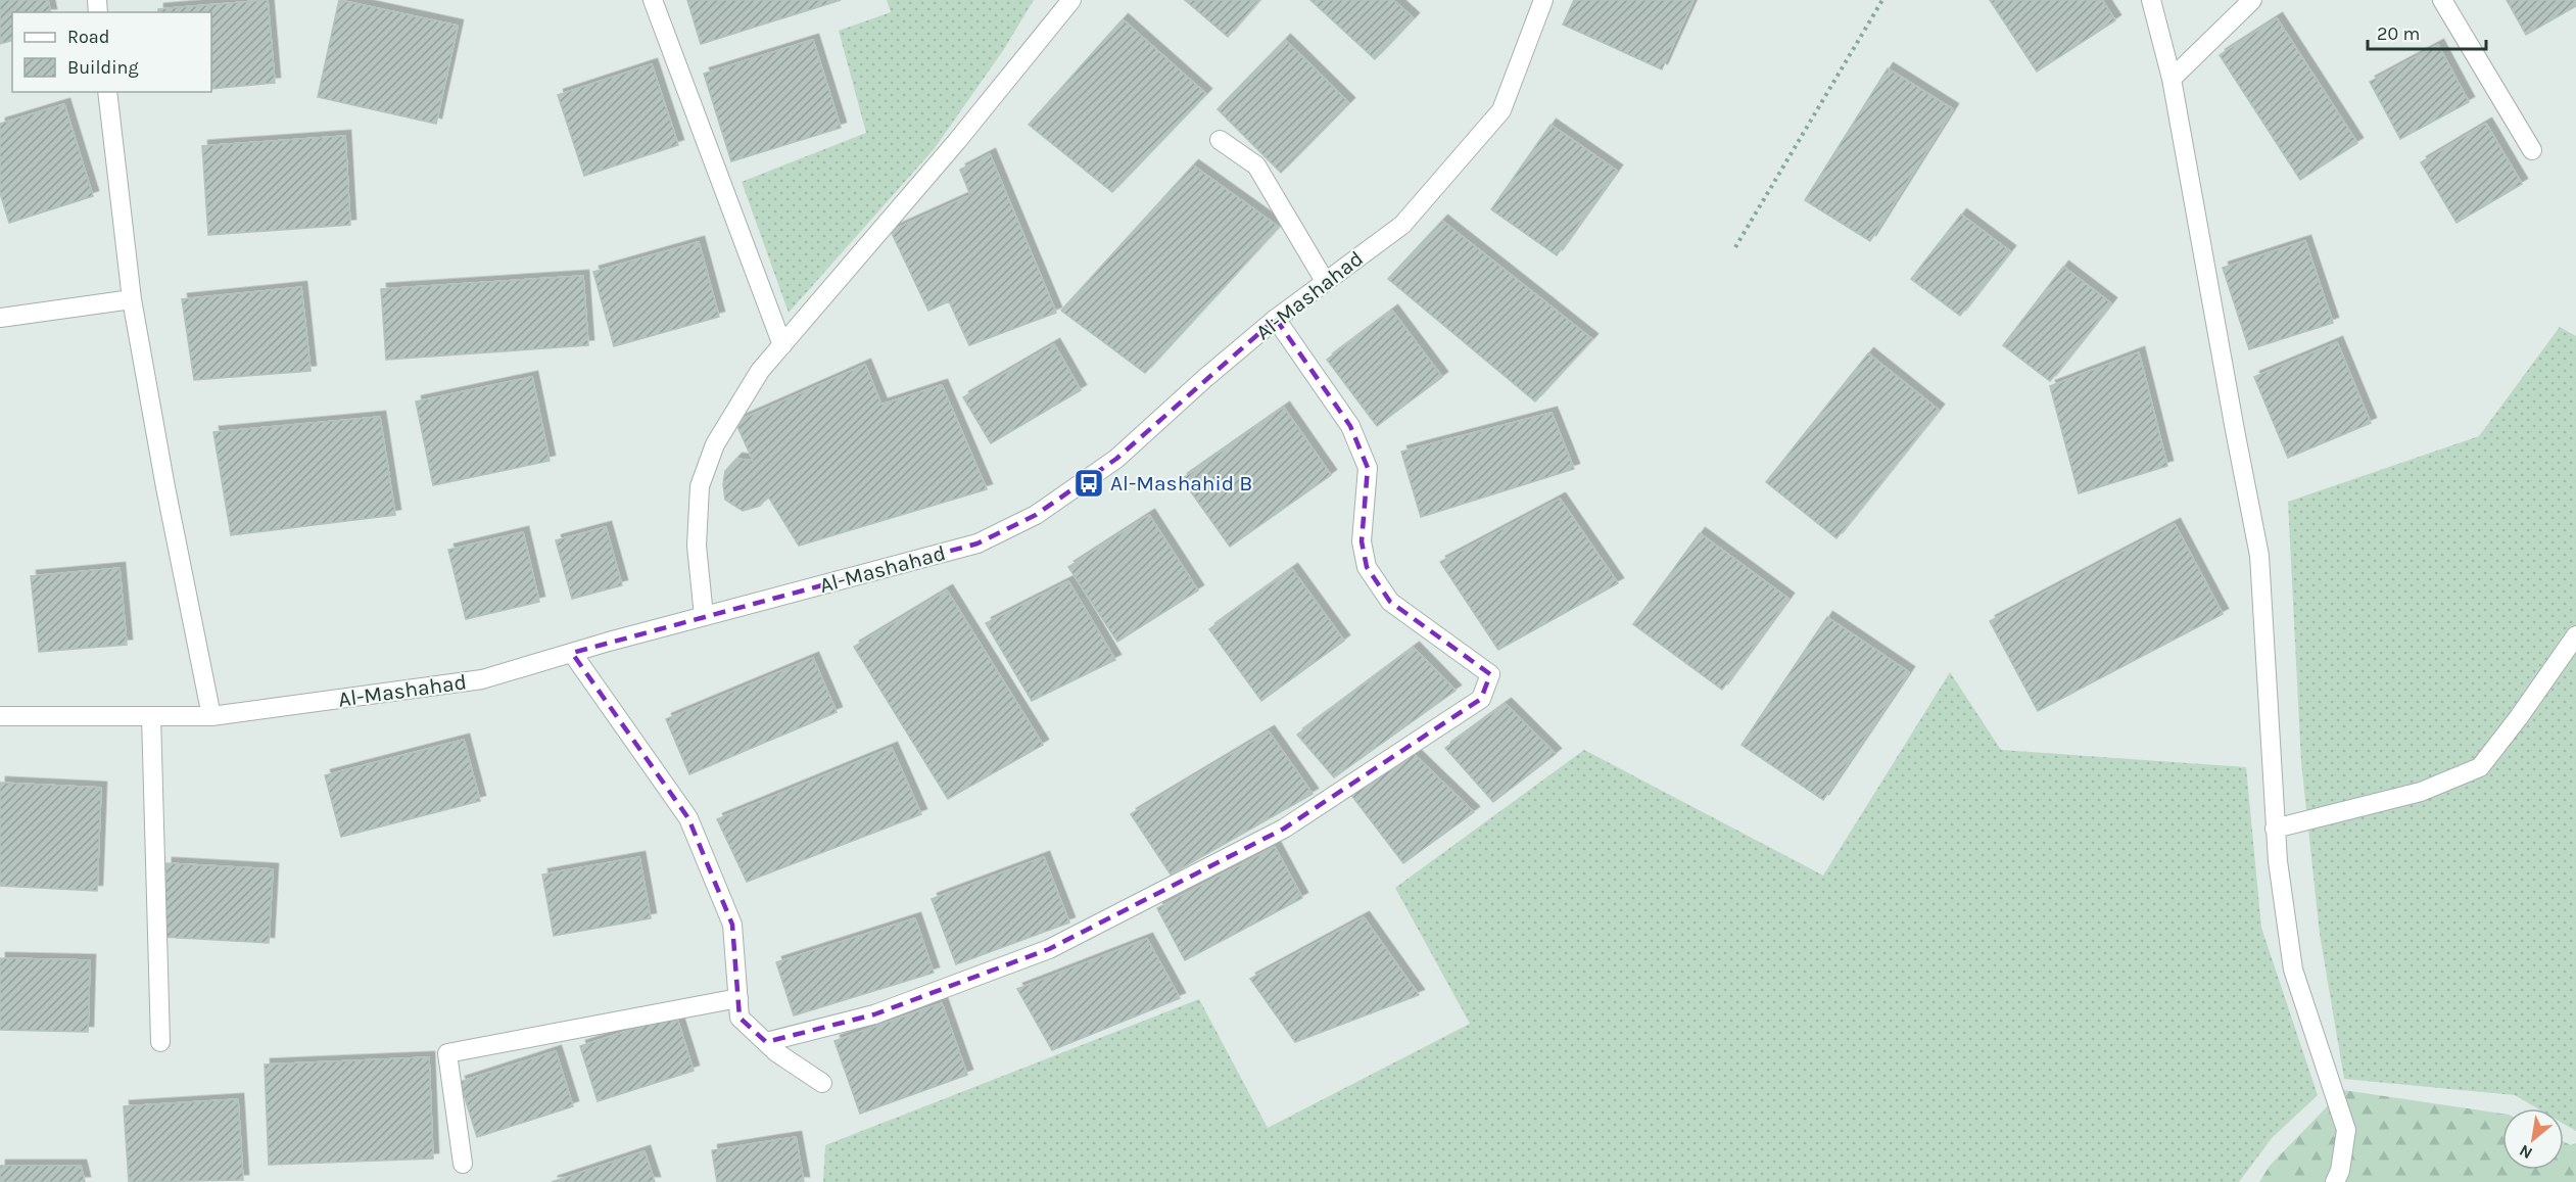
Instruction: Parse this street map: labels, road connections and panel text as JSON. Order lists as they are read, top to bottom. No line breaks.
{"streets":{"street":["Al-Mashahad"]},"places":{"bus stop":["Al-Mashahid B"]},"legend":["Road","Building"],"scale_bar":"20 m","north":"bottom left"}
